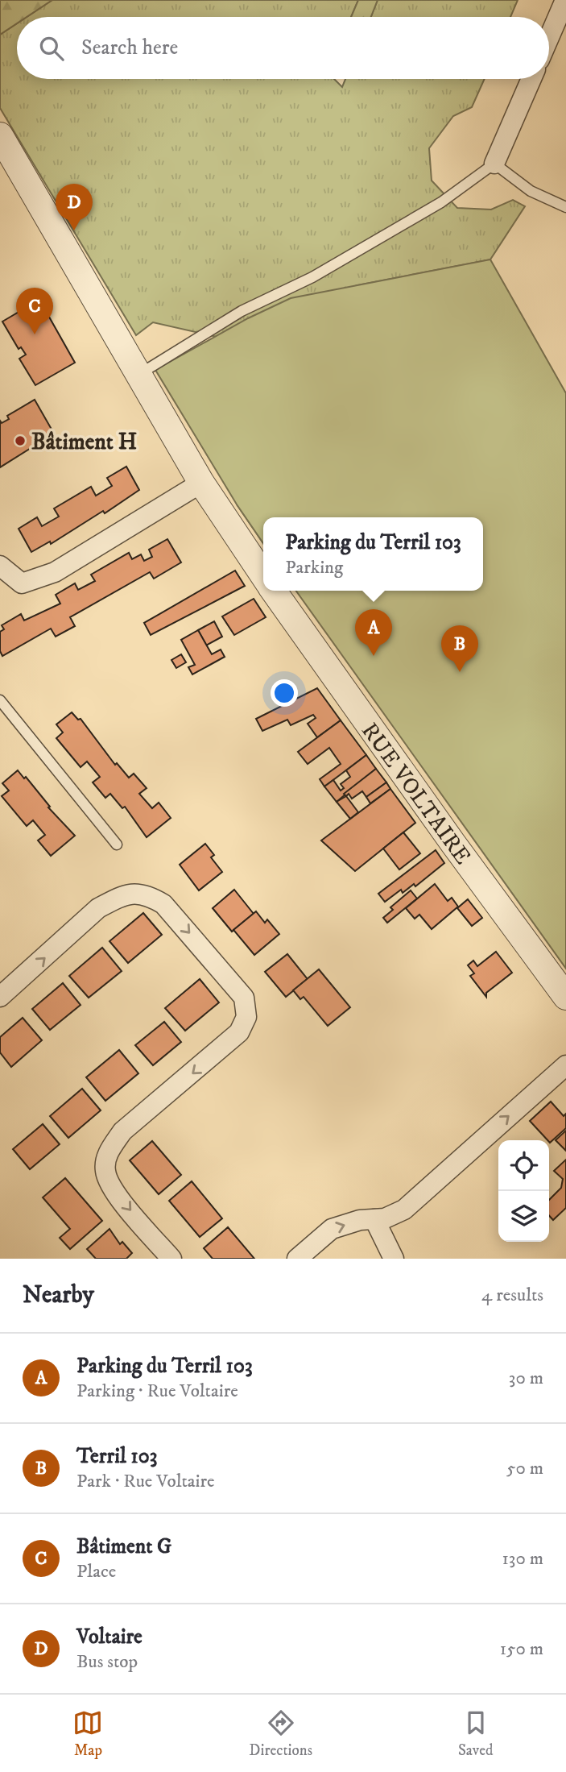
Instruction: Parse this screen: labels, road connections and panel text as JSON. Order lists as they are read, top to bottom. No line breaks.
{"streets":{"street":["RUE VOLTAIRE"]},"places":["Bâtiment H"],"page":{"search":"Search here","pins":["D","C","A","B"],"popup":["Parking du Terril 103","Parking"],"heading":["Nearby","4 results"],"list":[{"mark":"A","name":"Parking du Terril 103","note":"Parking · Rue Voltaire","value":"30 m"},{"mark":"B","name":"Terril 103","note":"Park · Rue Voltaire","value":"50 m"},{"mark":"C","name":"Bâtiment G","note":"Place","value":"130 m"},{"mark":"D","name":"Voltaire","note":"Bus stop","value":"150 m"}],"nav":["Map","Directions","Saved"]}}
